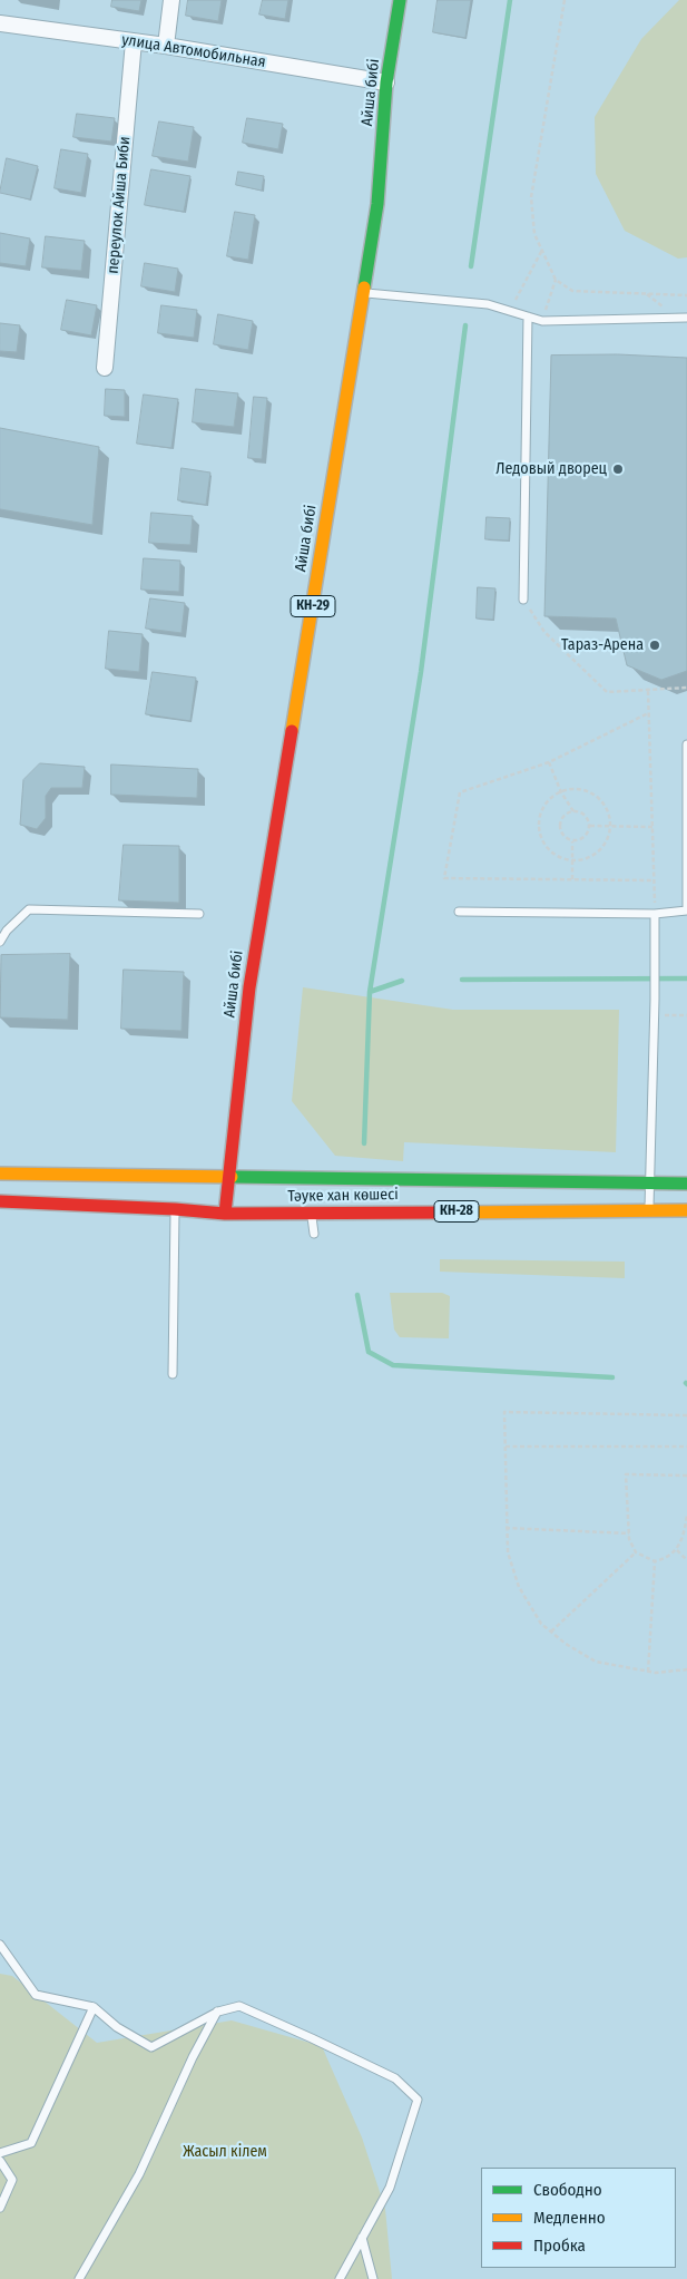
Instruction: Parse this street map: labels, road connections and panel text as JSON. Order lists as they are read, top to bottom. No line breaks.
{"streets":{"main road":["Айша бибі","КН-29","Тәуке хан көшесі","КН-28"],"street":["улица Автомобильная","переулок Айша Биби"]},"crossings":[["улица Автомобильная","Айша бибі"],["улица Автомобильная","переулок Айша Биби"],["Айша бибі","Тәуке хан көшесі"]],"parks":["Жасыл кілем"],"places":["Ледовый дворец","Тараз-Арена"],"legend":["Свободно","Медленно","Пробка"]}
